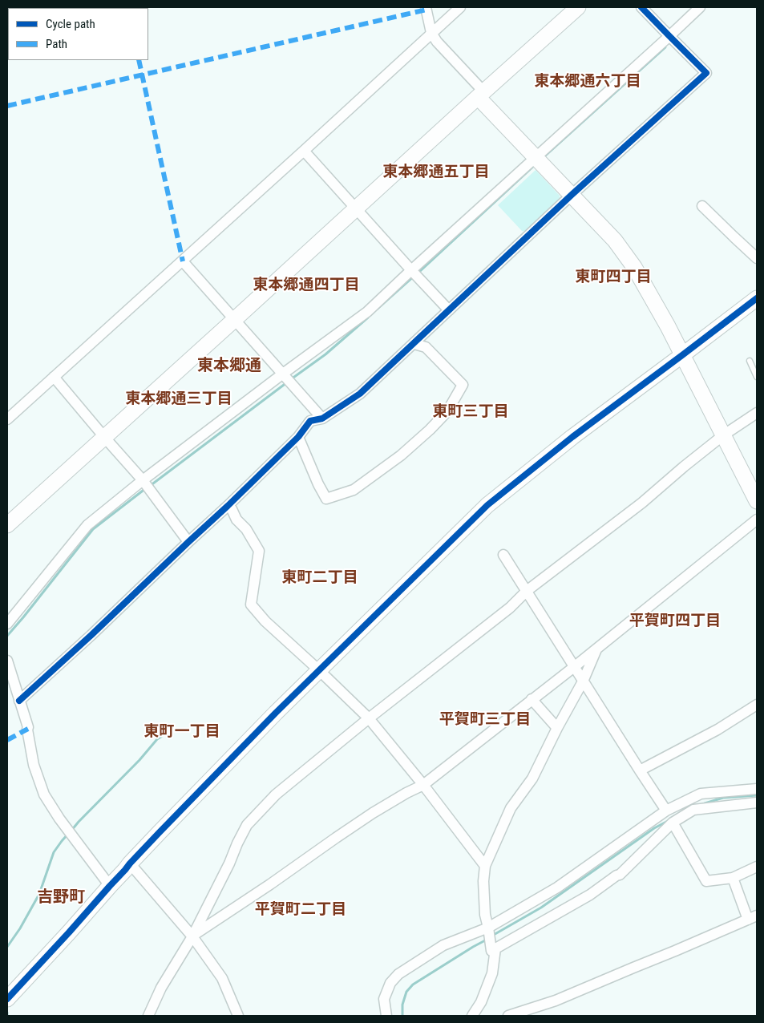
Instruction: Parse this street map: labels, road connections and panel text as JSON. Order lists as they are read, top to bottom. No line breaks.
{"districts":["東本郷通六丁目","東本郷通五丁目","東町四丁目","東本郷通四丁目","東本郷通","東本郷通三丁目","東町三丁目","東町二丁目","平賀町四丁目","平賀町三丁目","東町一丁目","吉野町","平賀町二丁目"],"legend":["Cycle path","Path"]}
